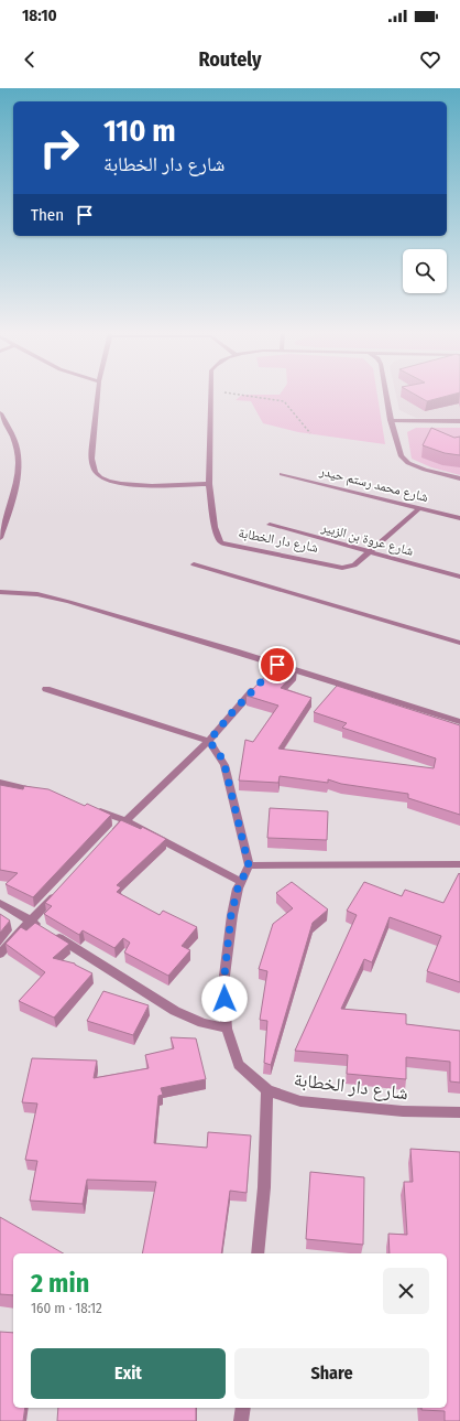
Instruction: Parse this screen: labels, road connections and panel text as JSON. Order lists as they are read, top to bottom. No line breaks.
{"streets":{"street":["شارع محمد رستم حيدر","شارع عروة بن الزبير","شارع دار الخطابة"]},"crossings":[["شارع محمد رستم حيدر","شارع دار الخطابة"],["شارع عروة بن الزبير","شارع دار الخطابة"]],"page":{"status":"18:10","header":"Routely","turn":["110 m","شارع دار الخطابة"],"then":"Then","heading":["2 min","160 m · 18:12"],"buttons":["Exit","Share"]}}
